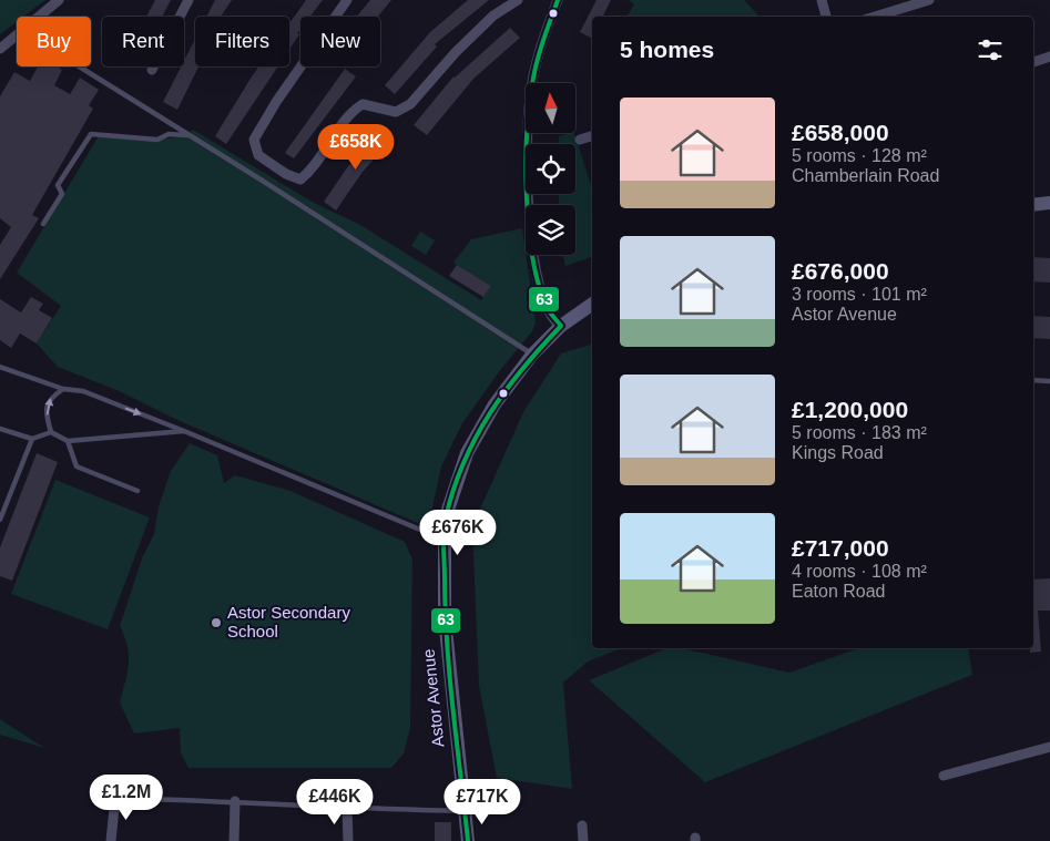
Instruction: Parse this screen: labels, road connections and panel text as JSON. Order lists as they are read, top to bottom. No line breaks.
{"streets":{"street":["Astor Avenue"]},"places":["Astor Secondary School"],"lines":["transit line 63"],"north":"top","page":{"chip":["Buy","Rent","Filters","New"],"heading":"5 homes","list":[{"name":"£658,000","note":"5 rooms · 128 m² · Chamberlain Road"},{"name":"£676,000","note":"3 rooms · 101 m² · Astor Avenue"},{"name":"£1,200,000","note":"5 rooms · 183 m² · Kings Road"},{"name":"£717,000","note":"4 rooms · 108 m² · Eaton Road"}],"price":["£658K","£676K","£1.2M","£446K","£717K"]}}
